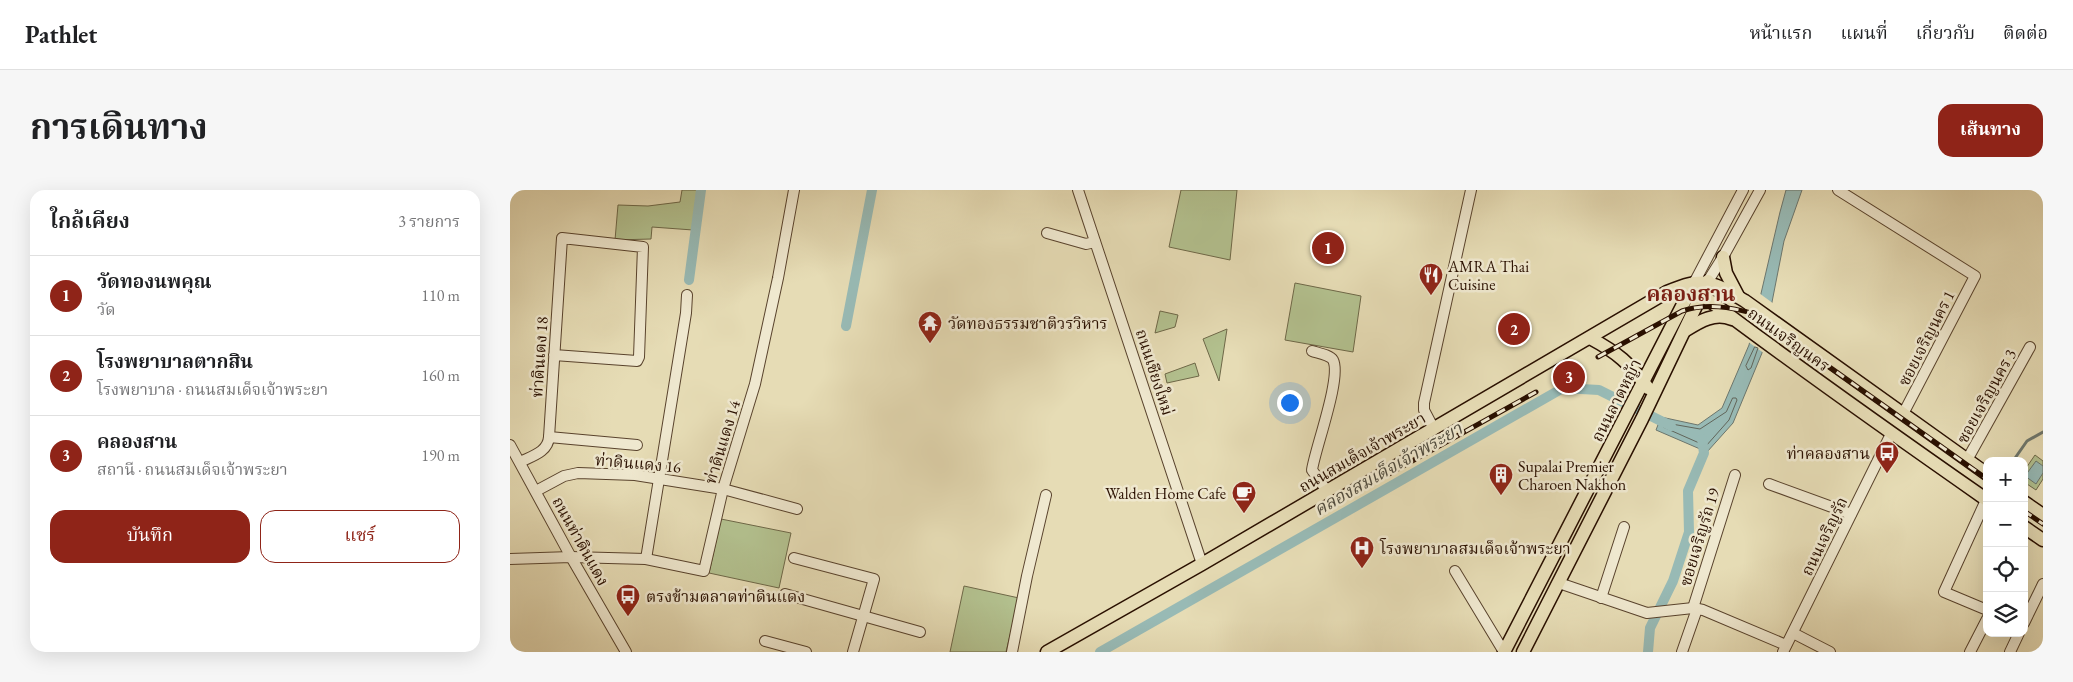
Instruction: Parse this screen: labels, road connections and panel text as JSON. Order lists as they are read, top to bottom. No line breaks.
{"streets":{"main road":["ถนนเจริญนคร","ถนนลาดหญ้า","ถนนสมเด็จเจ้าพระยา"],"street":["ซอยเจริญนคร 1","ท่าดินเดง 18","ถนนเชียงใหม่","ซอยเจริญนคร 3","ท่าดินแดง 14","ท่าดินแดง 16","ถนนเจริญรัถ","ซอยเจริญรัถ 19","ถนนท่าดินแดง"]},"crossings":[["ซอยเจริญนคร 1","ถนนเจริญนคร"],["ถนนเจริญนคร","ซอยเจริญนคร 3"],["ถนนเจริญนคร","ถนนลาดหญ้า"],["ถนนเจริญนคร","ถนนสมเด็จเจ้าพระยา"],["ถนนเจริญนคร","ถนนเจริญรัถ"],["ถนนเชียงใหม่","ถนนสมเด็จเจ้าพระยา"],["ถนนลาดหญ้า","ถนนสมเด็จเจ้าพระยา"],["ท่าดินแดง 14","ท่าดินแดง 16"],["ท่าดินแดง 14","ถนนท่าดินแดง"],["ท่าดินแดง 16","ถนนท่าดินแดง"],["ถนนเจริญรัถ","ซอยเจริญรัถ 19"]],"districts":["คลองสาน"],"water":["คลองสมเด็จเจ้าพระยา"],"places":{"restaurant":["AMRA Thai Cuisine"],"temple":["วัดทองธรรมชาติวรวิหาร"],"bus stop":["ท่าคลองสาน","ตรงข้ามตลาดท่าดินแดง"],"building":["Supalai Premier Charoen Nakhon"],"cafe":["Walden Home Cafe"],"hospital":["โรงพยาบาลสมเด็จเจ้าพระยา"]},"page":{"header":"Pathlet","nav":["หน้าแรก","แผนที่","เกี่ยวกับ","ติดต่อ"],"title":"การเดินทาง","buttons":["เส้นทาง",["บันทึก","แชร์"]],"heading":["ใกล้เคียง","3 รายการ"],"pins":["1","2","3"],"list":[{"mark":"1","name":"วัดทองนพคุณ","note":"วัด","value":"110 m"},{"mark":"2","name":"โรงพยาบาลตากสิน","note":"โรงพยาบาล · ถนนสมเด็จเจ้าพระยา","value":"160 m"},{"mark":"3","name":"คลองสาน","note":"สถานี · ถนนสมเด็จเจ้าพระยา","value":"190 m"}],"map_buttons":["+","−"]}}
